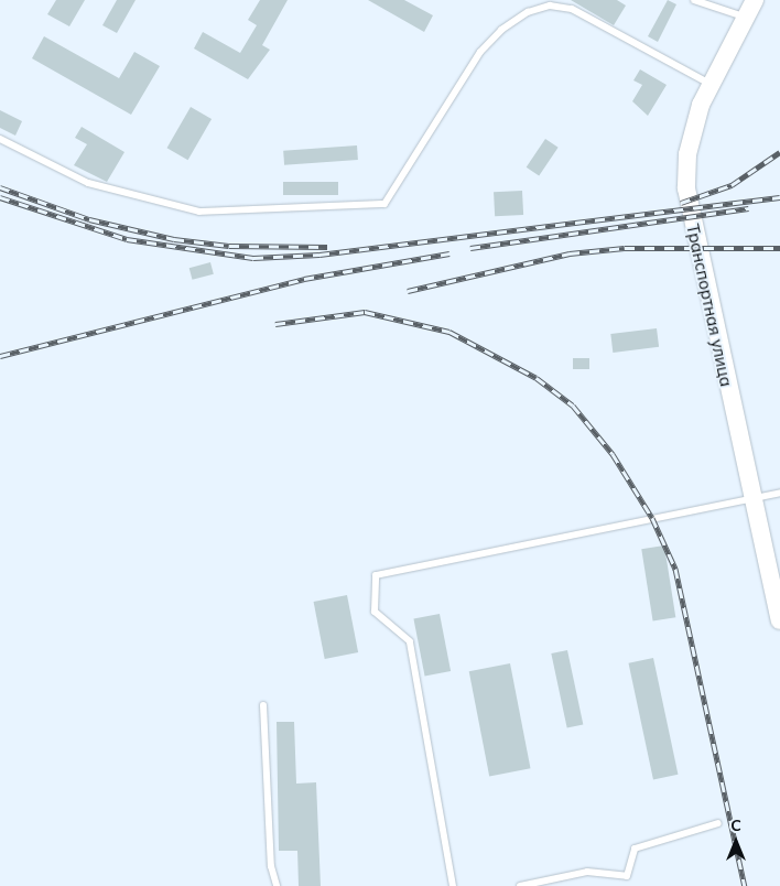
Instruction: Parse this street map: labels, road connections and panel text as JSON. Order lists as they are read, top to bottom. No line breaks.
{"streets":{"street":["Транспортная улица"]},"north":"top"}
